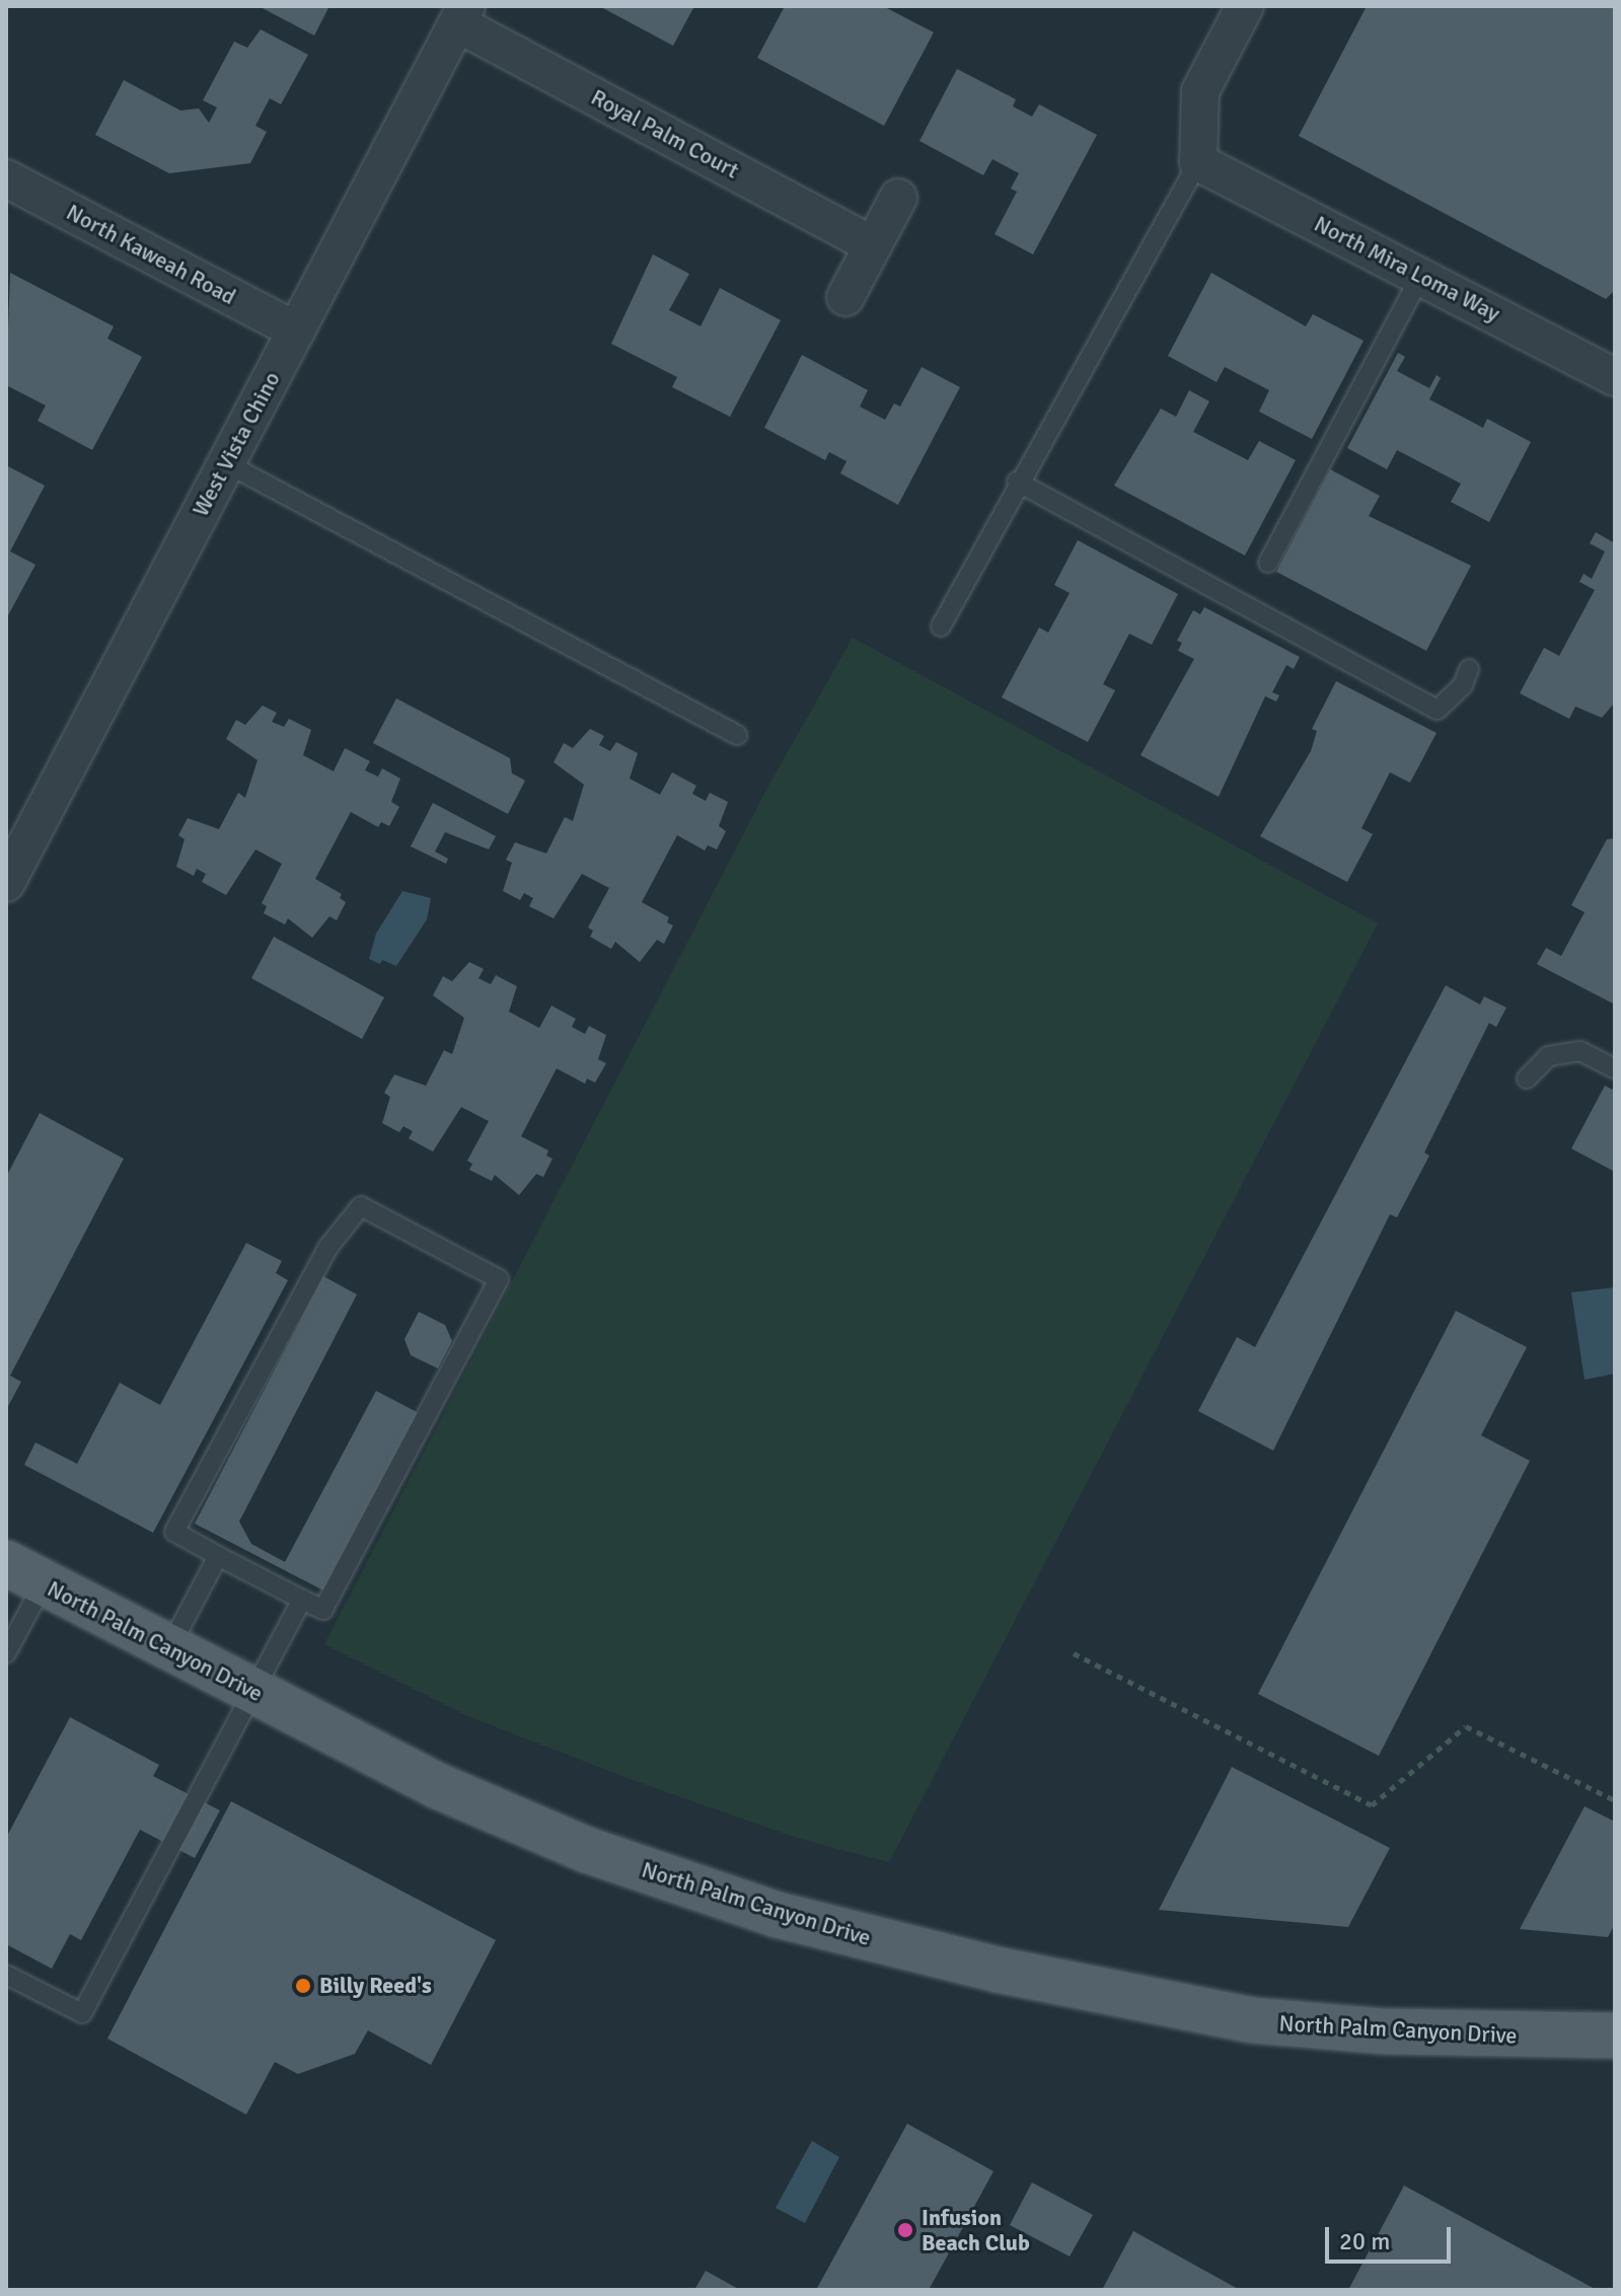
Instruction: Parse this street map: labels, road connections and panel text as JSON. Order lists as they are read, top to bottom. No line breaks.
{"streets":{"main road":["North Palm Canyon Drive"],"street":["Royal Palm Court","North Kaweah Road","North Mira Loma Way","West Vista Chino"]},"crossings":[["Royal Palm Court","West Vista Chino"],["North Kaweah Road","West Vista Chino"]],"places":["Billy Reed's","Infusion Beach Club"],"scale_bar":"20 m"}
